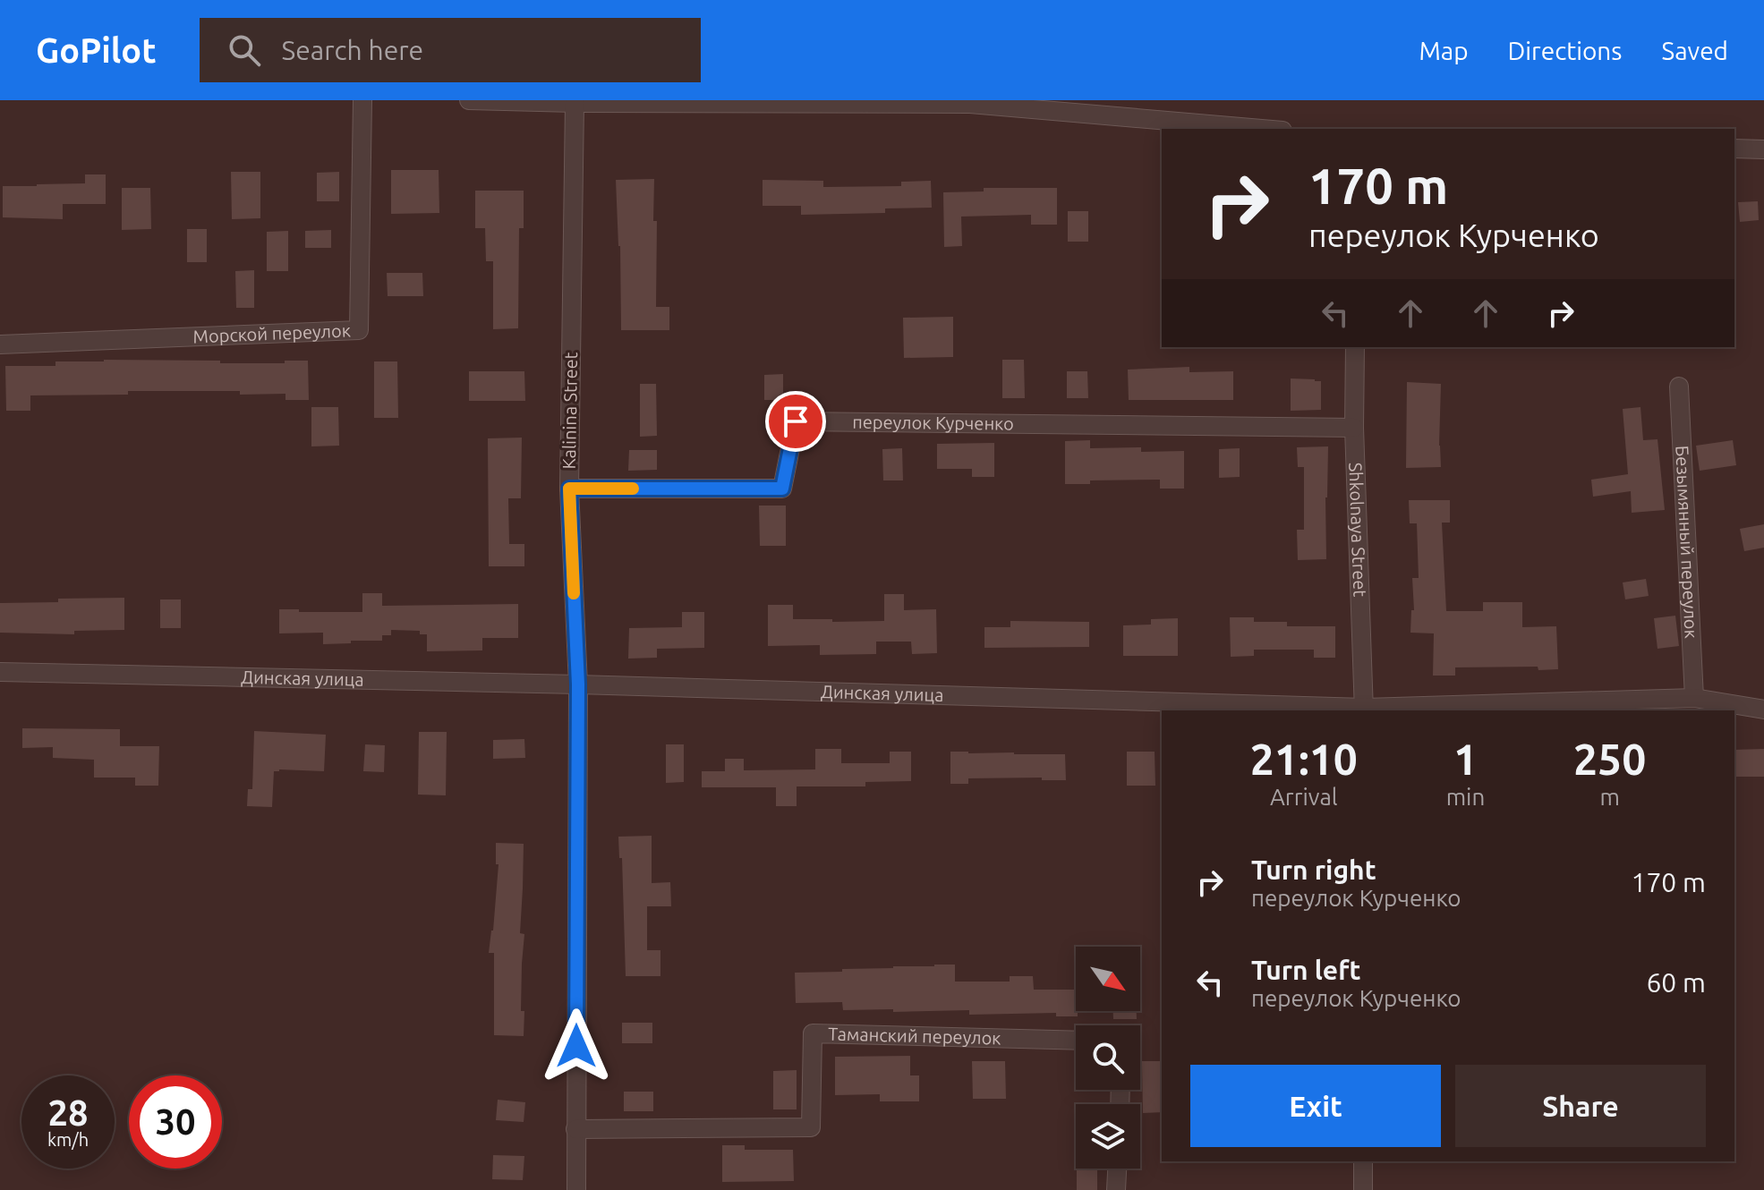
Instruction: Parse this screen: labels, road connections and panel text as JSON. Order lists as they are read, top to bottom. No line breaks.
{"streets":{"street":["Морской переулок","Kalinina Street","переулок Курченко","Shkolnaya Street","Безымянный переулок","Динская улица","Таманский переулок"]},"crossings":[["Kalinina Street","переулок Курченко"],["Kalinina Street","Динская улица"],["Kalinina Street","Таманский переулок"],["переулок Курченко","Shkolnaya Street"],["Shkolnaya Street","Динская улица"],["Безымянный переулок","Динская улица"]],"north":"bottom right","page":{"header":"GoPilot","search":"Search here","nav":["Map","Directions","Saved"],"turn":["170 m","переулок Курченко"],"eta":["21:10","Arrival","1","min","250","m"],"list":[{"name":"Turn right","note":"переулок Курченко","value":"170 m"},{"name":"Turn left","note":"переулок Курченко","value":"60 m"}],"buttons":["Exit","Share"],"speed":"28 km/h","limit":"30"}}
